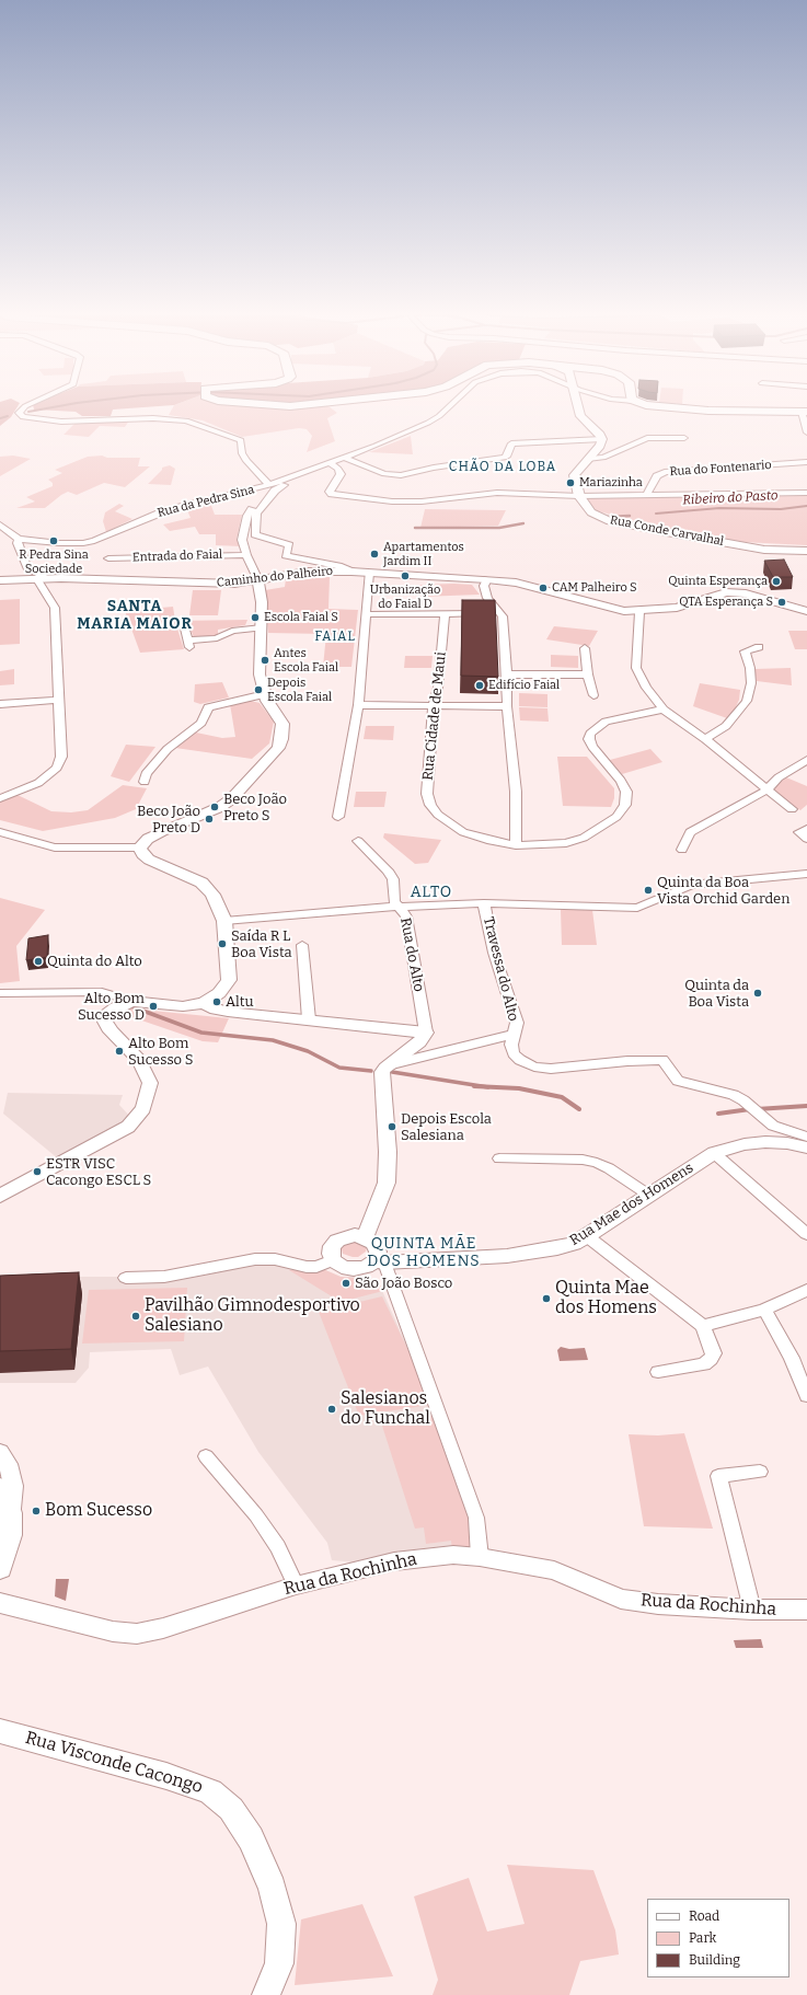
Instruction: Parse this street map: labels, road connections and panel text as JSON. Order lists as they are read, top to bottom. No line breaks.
{"streets":{"main road":["Rua Visconde Cacongo"],"street":["Rua do Fontenario","Rua da Pedra Sina","Rua Conde Carvalhal","Entrada do Faial","Caminho do Palheiro","Rua Cidade de Maui","Rua do Alto","Travessa do Alto","Rua Mae dos Homens","Rua da Rochinha"]},"crossings":[["Rua da Pedra Sina","Caminho do Palheiro"]],"districts":["CHÃO DA LOBA","SANTA MARIA MAIOR","FAIAL","ALTO","QUINTA MÃE DOS HOMENS"],"water":["Ribeiro do Pasto"],"places":["Mariazinha","R Pedra Sina Sociedade","Apartamentos Jardim II","Urbanização do Faial D","Quinta Esperança","CAM Palheiro S","QTA Esperança S","Escola Faial S","Antes Escola Faial","Edifício Faial","Depois Escola Faial","Beco João Preto S","Beco João Preto D","Quinta da Boa Vista Orchid Garden","Saída R L Boa Vista","Quinta do Alto","Quinta da Boa Vista","Altu","Alto Bom Sucesso D","Alto Bom Sucesso S","Depois Escola Salesiana","ESTR VISC Cacongo ESCL S","São João Bosco","Quinta Mae dos Homens","Pavilhão Gimnodesportivo Salesiano","Salesianos do Funchal","Bom Sucesso"],"legend":["Road","Park","Building"]}
